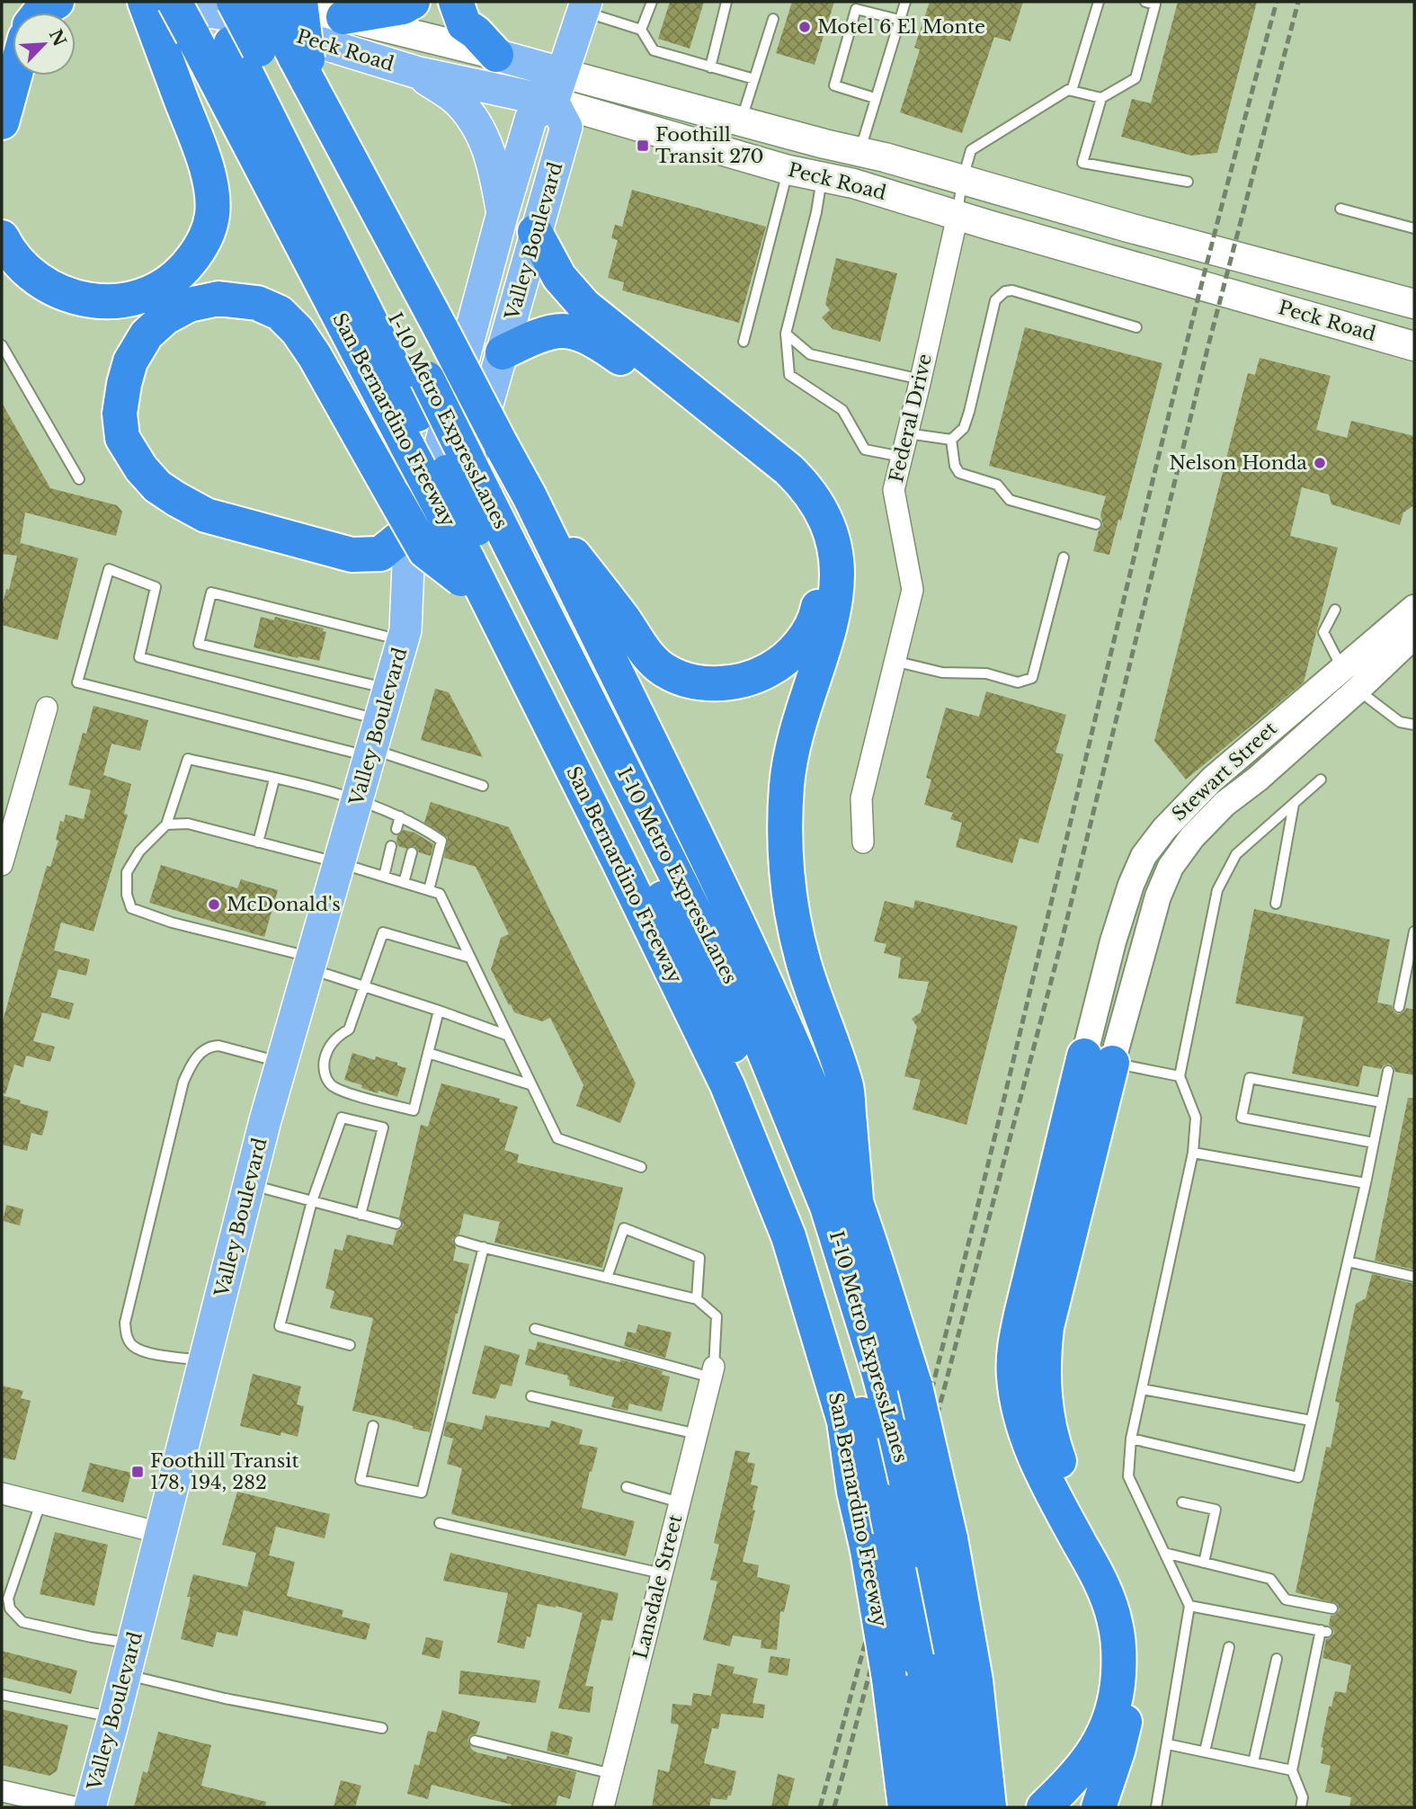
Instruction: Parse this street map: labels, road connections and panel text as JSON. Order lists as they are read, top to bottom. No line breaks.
{"streets":{"highway":["San Bernardino Freeway","I-10 Metro ExpressLanes"],"main road":["Peck Road","Valley Boulevard"],"street":["Federal Drive","Stewart Street","Lansdale Street"]},"crossings":[["Peck Road","Valley Boulevard"],["Peck Road","Federal Drive"],["San Bernardino Freeway","I-10 Metro ExpressLanes"]],"places":{"other":["Motel 6 El Monte","Nelson Honda","McDonald's"],"transit":["Foothill Transit 270","Foothill Transit 178, 194, 282"]},"north":"top right"}
